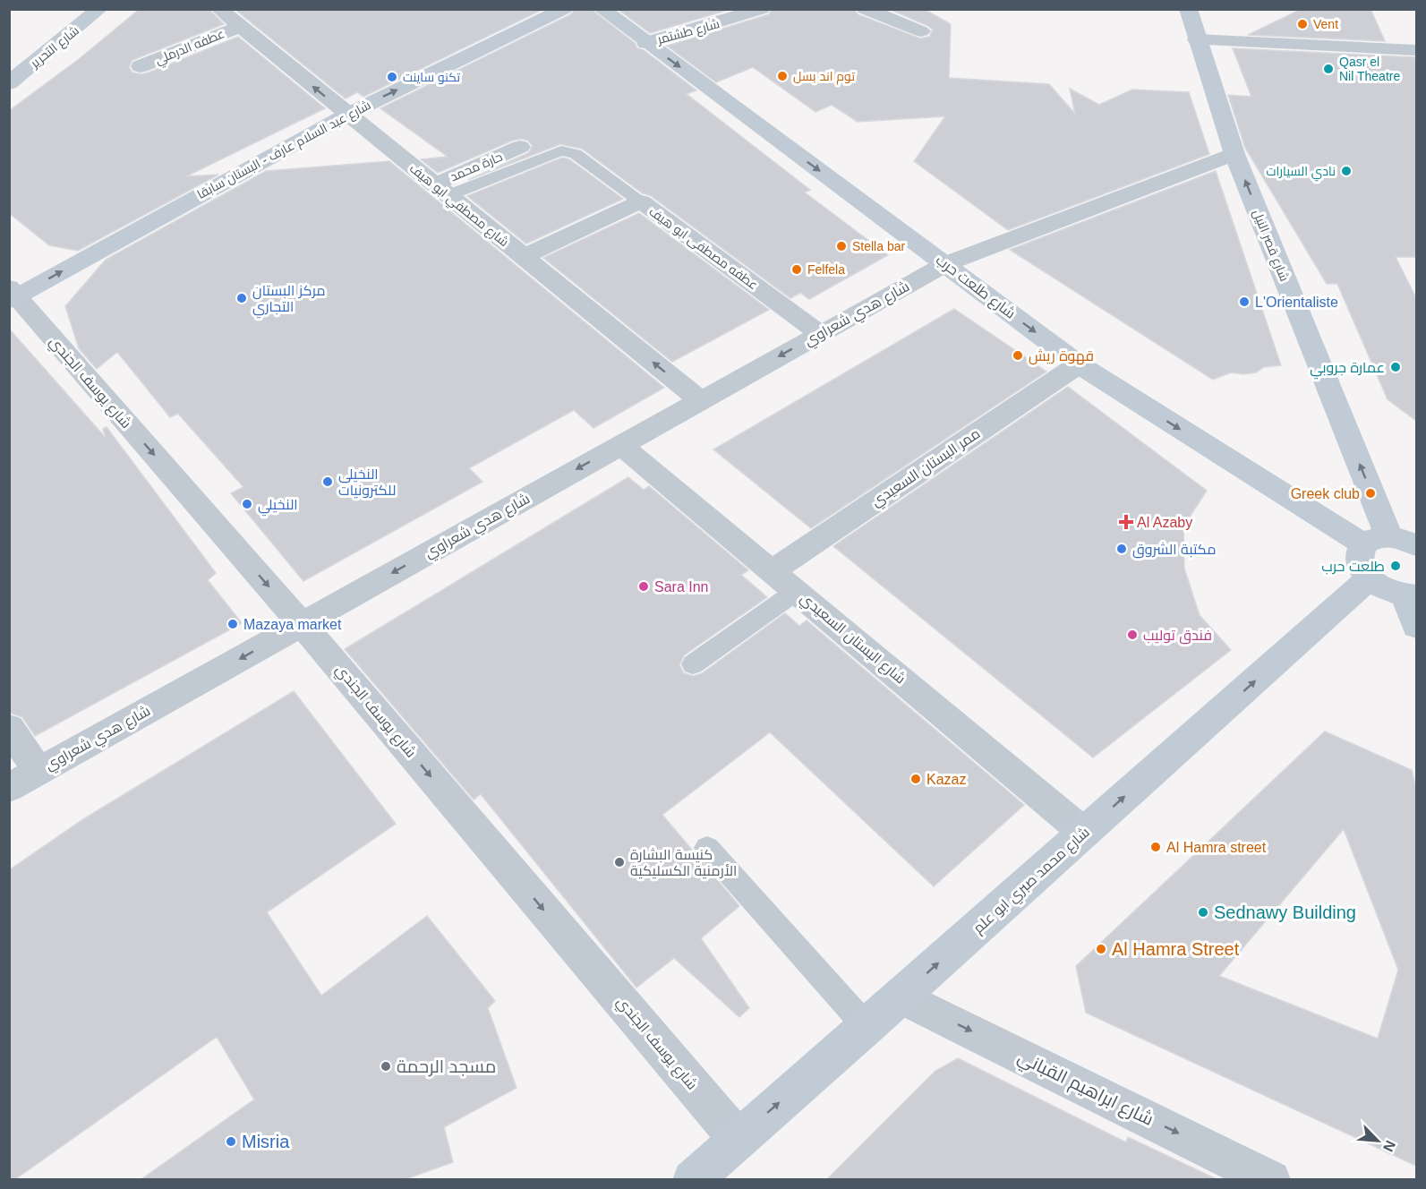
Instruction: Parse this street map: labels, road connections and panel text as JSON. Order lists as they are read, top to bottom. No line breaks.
{"streets":{"street":["شارع طشتمر","شارع التحرير","عطفه الدرملي","شارع عبد السلام عارف - البستان سابقا","حارة محمد","شارع مصطفي ابو هيف","شارع قصر النيل","عطفه مصطفى ابو هيف","شارع طلعت حرب","شارع هدي شعراوي","شارع يوسف الجندي","ممر البستان السعيدي","شارع البستان السعيدي","شارع محمد صبري ابو علم","شارع ابراهيم القباني"]},"crossings":[["شارع طشتمر","شارع طلعت حرب"],["عطفه الدرملي","شارع مصطفي ابو هيف"],["شارع عبد السلام عارف - البستان سابقا","شارع مصطفي ابو هيف"],["شارع عبد السلام عارف - البستان سابقا","شارع يوسف الجندي"],["حارة محمد","شارع مصطفي ابو هيف"],["شارع مصطفي ابو هيف","عطفه مصطفى ابو هيف"],["شارع مصطفي ابو هيف","شارع هدي شعراوي"],["شارع قصر النيل","شارع طلعت حرب"],["شارع قصر النيل","شارع هدي شعراوي"],["عطفه مصطفى ابو هيف","شارع هدي شعراوي"],["شارع طلعت حرب","شارع هدي شعراوي"],["شارع طلعت حرب","ممر البستان السعيدي"],["شارع هدي شعراوي","شارع يوسف الجندي"],["شارع هدي شعراوي","شارع البستان السعيدي"],["شارع يوسف الجندي","شارع محمد صبري ابو علم"],["ممر البستان السعيدي","شارع البستان السعيدي"],["شارع البستان السعيدي","شارع محمد صبري ابو علم"],["شارع محمد صبري ابو علم","شارع ابراهيم القباني"]],"one_way":["شارع عبد السلام عارف - البستان سابقا","شارع مصطفي ابو هيف","شارع قصر النيل","شارع طلعت حرب","شارع هدي شعراوي","شارع يوسف الجندي","شارع محمد صبري ابو علم","شارع ابراهيم القباني"],"places":{"other":["Vent","Qasr el Nil Theatre","توم اند بسل","تكنو ساينت","نادي السيارات","Stella bar","Felfela","مركز البستان التجاري","L'Orientaliste","قهوة ريش","عمارة جروبي","النخيلى للكترونيات","Greek club","النخيلي","مكتبة الشروق","طلعت حرب","Sara Inn","Mazaya market","فندق توليب","Kazaz","Al Hamra street","كنيسة البشارة الأرمنية الكسليكية","Sednawy Building","Al Hamra Street","مسجد الرحمة","Misria"],"health":["Al Azaby"]},"north":"bottom right"}
